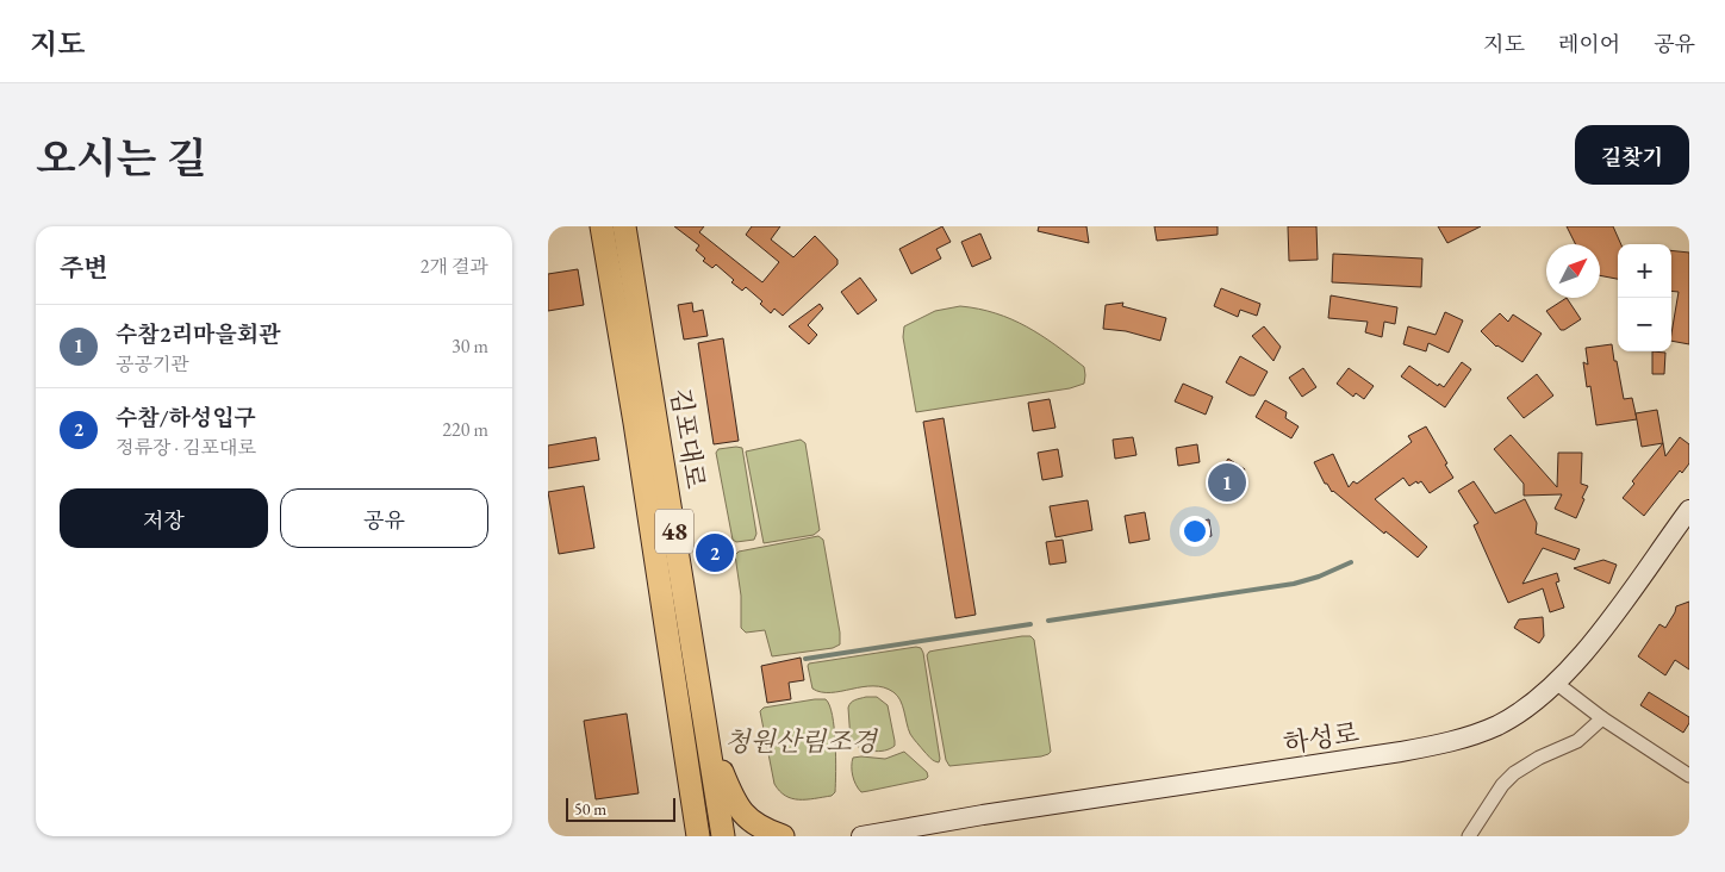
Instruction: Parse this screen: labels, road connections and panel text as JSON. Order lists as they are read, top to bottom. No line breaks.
{"streets":{"main road":["김포대로","48"],"street":["하성로"]},"parks":["청원산림조경"],"scale_bar":"50 m","north":"top right","page":{"header":"지도","nav":["지도","레이어","공유"],"title":"오시는 길","buttons":["길찾기",["저장","공유"]],"heading":["주변","2개 결과"],"map_buttons":["+","−"],"list":[{"mark":"1","name":"수참2리마을회관","note":"공공기관","value":"30 m"},{"mark":"2","name":"수참/하성입구","note":"정류장 · 김포대로","value":"220 m"}],"pins":["1","2"],"scale":"50 m"}}
